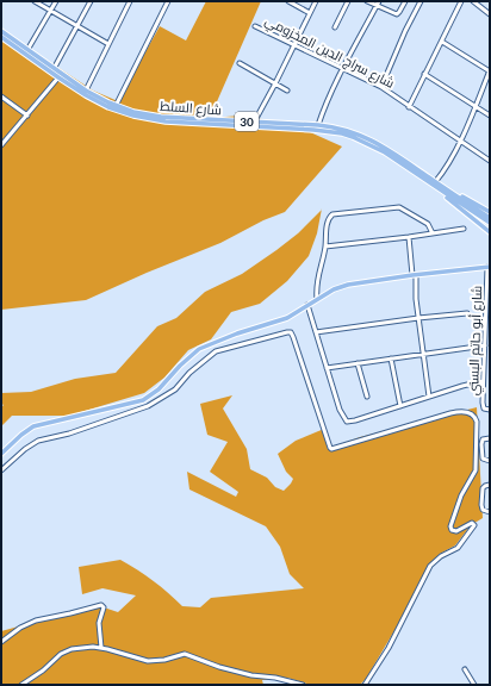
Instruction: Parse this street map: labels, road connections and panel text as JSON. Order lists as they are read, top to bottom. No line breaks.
{"streets":{"main road":["شارع السلط","30"],"street":["شارع سراج الدين المخزومي","شارع أبو حاتم البستي"]}}
